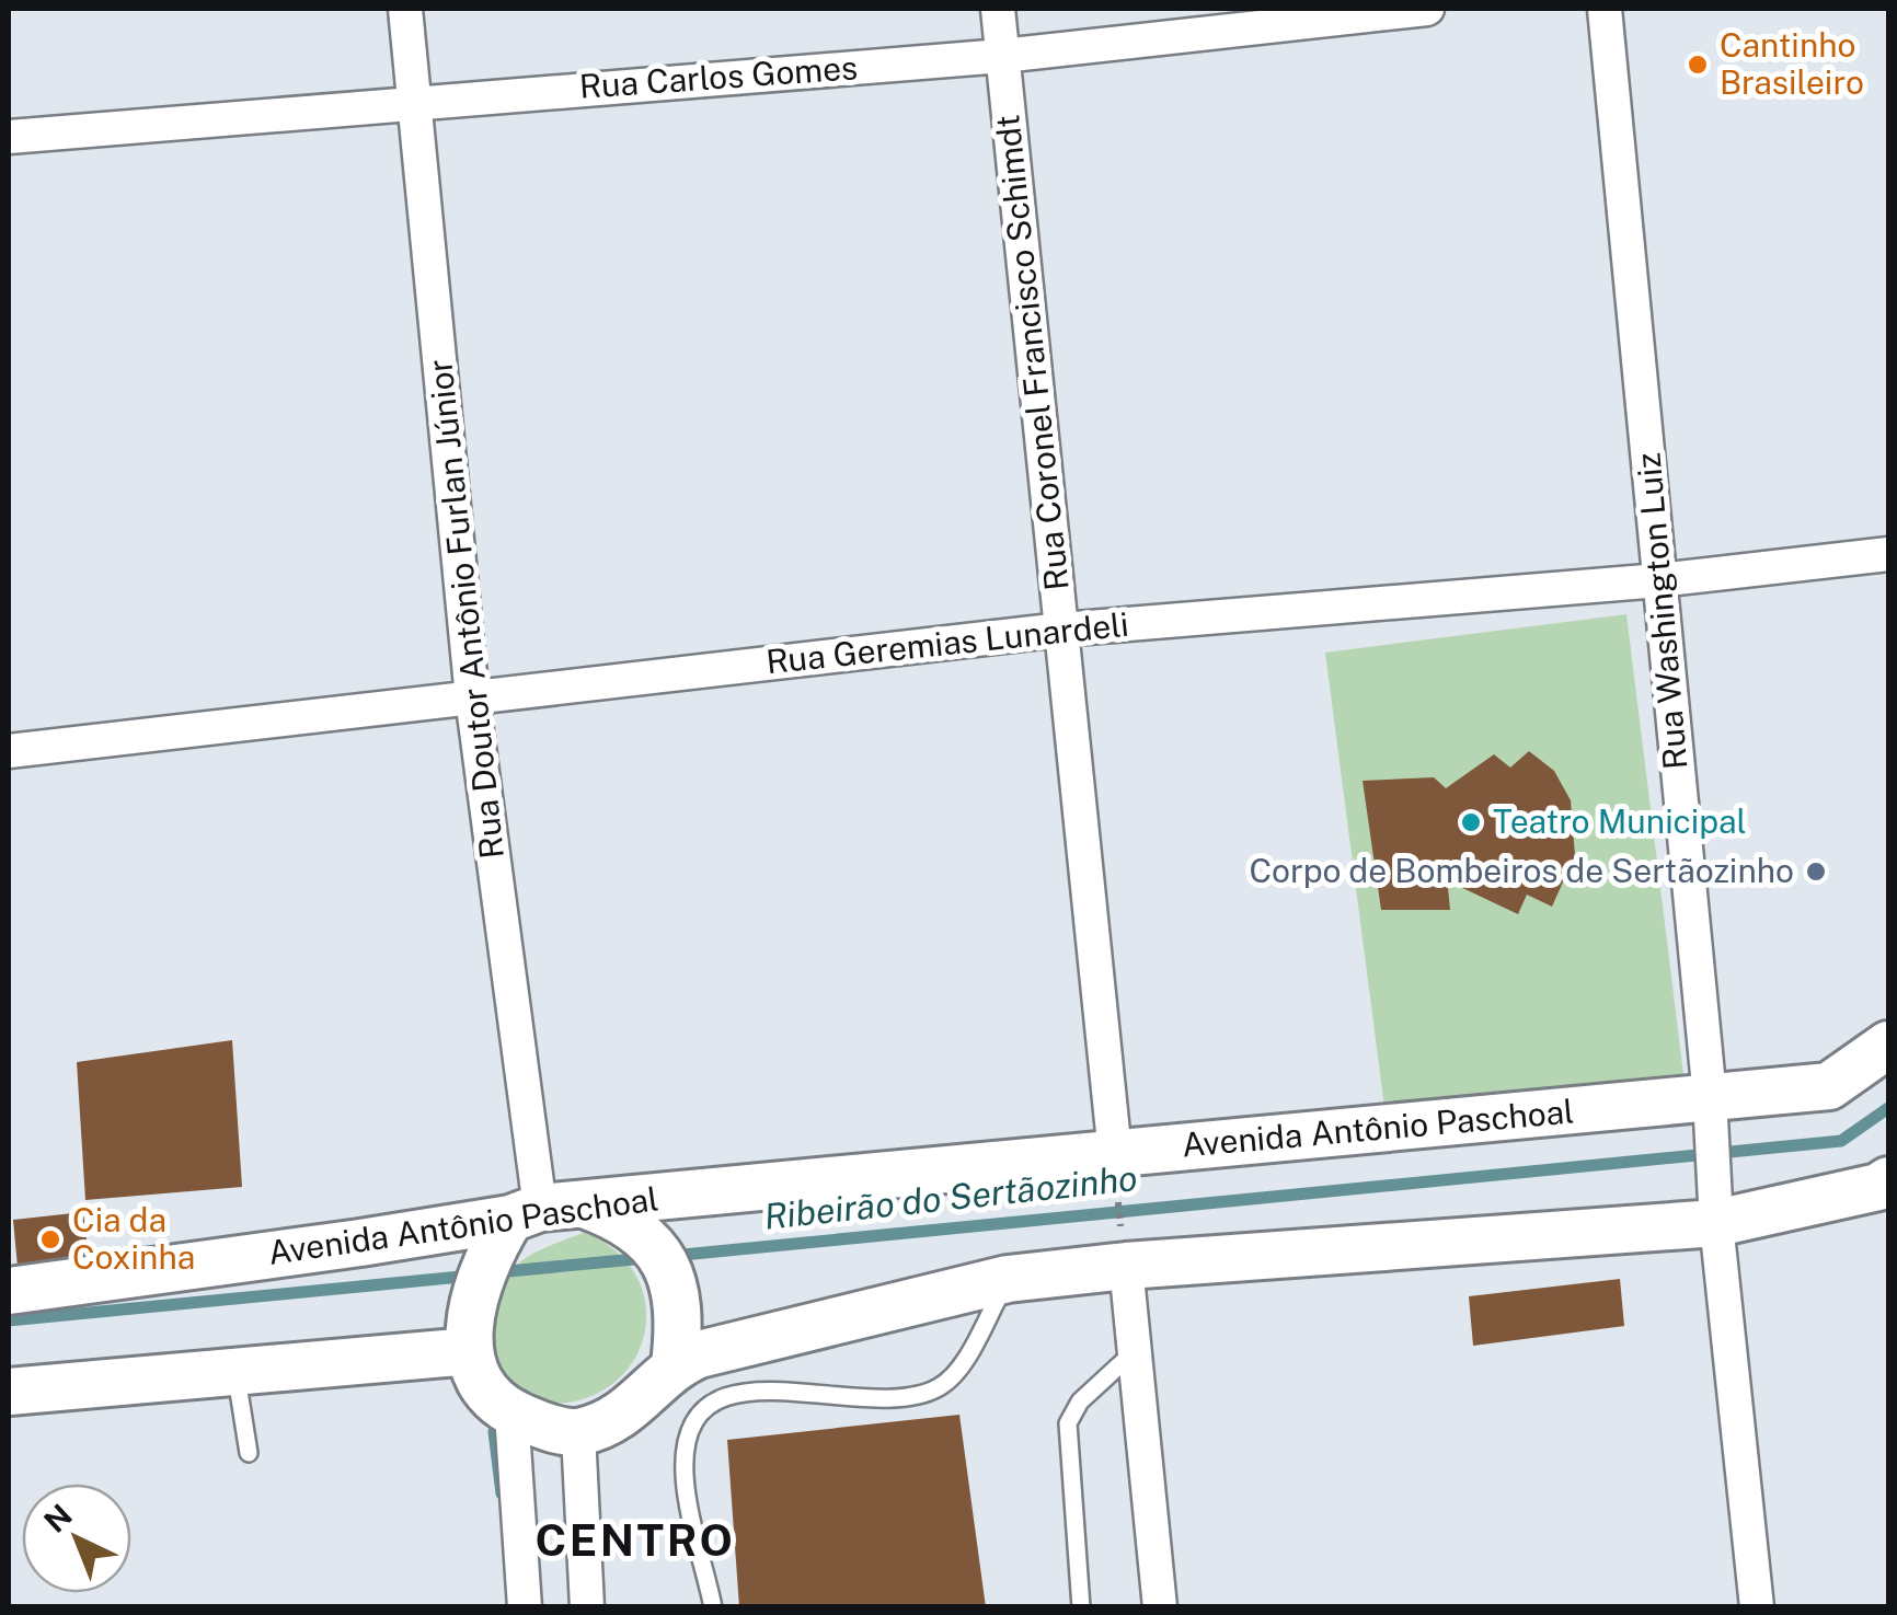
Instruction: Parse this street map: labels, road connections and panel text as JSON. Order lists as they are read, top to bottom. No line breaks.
{"streets":{"main road":["Avenida Antônio Paschoal"],"street":["Rua Carlos Gomes","Rua Coronel Francisco Schimdt","Rua Doutor Antônio Furlan Júnior","Rua Washington Luiz","Rua Geremias Lunardeli"]},"crossings":[["Rua Carlos Gomes","Rua Coronel Francisco Schimdt"],["Rua Carlos Gomes","Rua Doutor Antônio Furlan Júnior"],["Rua Coronel Francisco Schimdt","Rua Geremias Lunardeli"],["Rua Coronel Francisco Schimdt","Avenida Antônio Paschoal"],["Rua Doutor Antônio Furlan Júnior","Rua Geremias Lunardeli"],["Rua Doutor Antônio Furlan Júnior","Avenida Antônio Paschoal"],["Rua Washington Luiz","Rua Geremias Lunardeli"],["Rua Washington Luiz","Avenida Antônio Paschoal"]],"districts":["CENTRO"],"water":["Ribeirão do Sertãozinho"],"places":["Cantinho Brasileiro","Teatro Municipal","Corpo de Bombeiros de Sertãozinho","Cia da Coxinha"],"north":"top left"}
